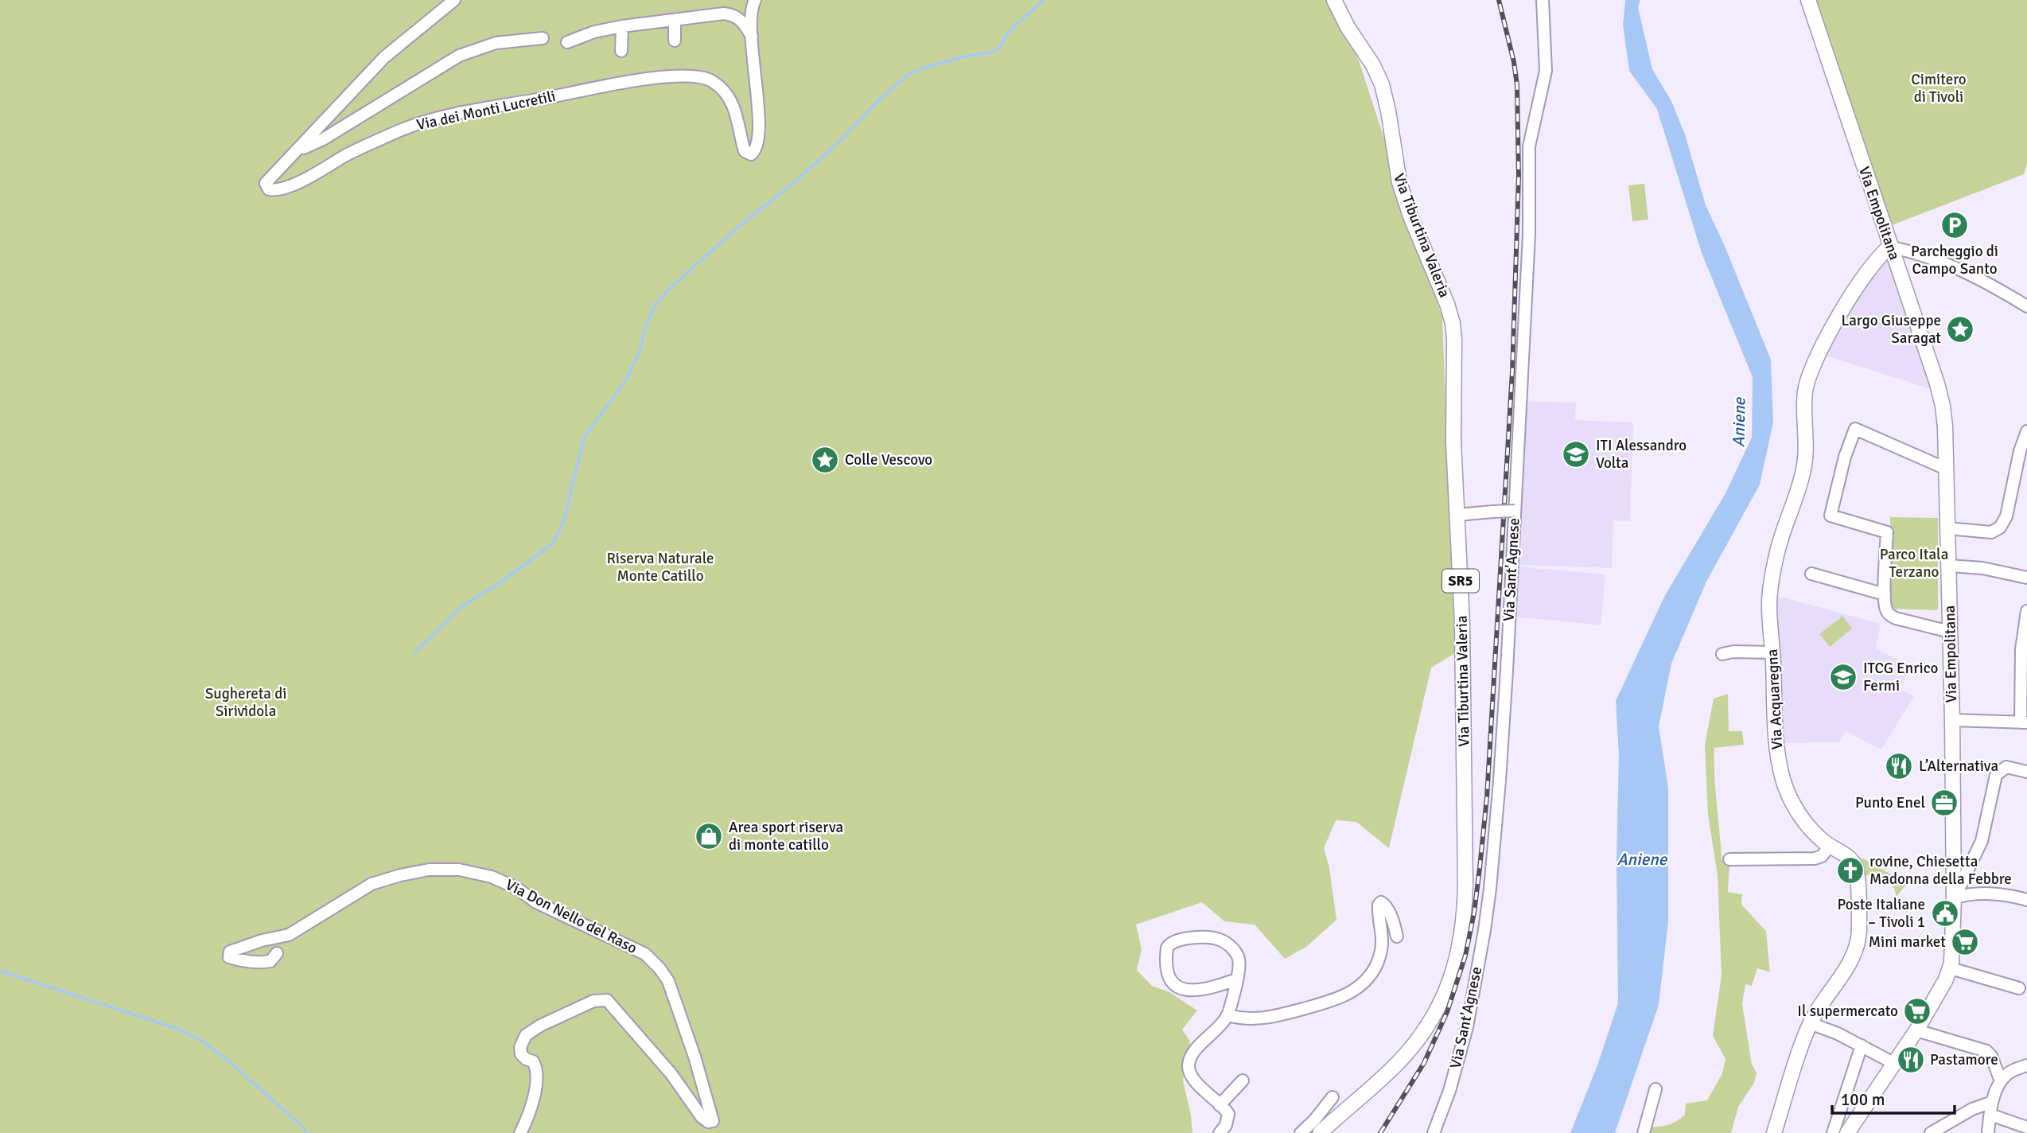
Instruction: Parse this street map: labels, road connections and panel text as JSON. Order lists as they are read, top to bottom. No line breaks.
{"streets":{"main road":["Via Empolitana","Via Tiburtina Valeria","SR5","Via Acquaregna"],"street":["Via dei Monti Lucretili","Via Sant'Agnese","Via Don Nello del Raso"]},"crossings":[["Via Empolitana","Via Acquaregna"]],"water":["Aniene"],"parks":["Cimitero di Tivoli","Parco Itala Terzano","Riserva Naturale Monte Catillo","Sughereta di Sirividola"],"places":{"parking":["Parcheggio di Campo Santo"],"place":["Largo Giuseppe Saragat","Colle Vescovo"],"school or university":["ITI Alessandro Volta","ITCG Enrico Fermi"],"restaurant":["L’Alternativa","Pastamore"],"office":["Punto Enel"],"shop":["Area sport riserva di monte catillo"],"church":["rovine, Chiesetta Madonna della Febbre"],"public building":["Poste Italiane – Tivoli 1"],"supermarket":["Mini market","Il supermercato"]},"scale_bar":"100 m"}
